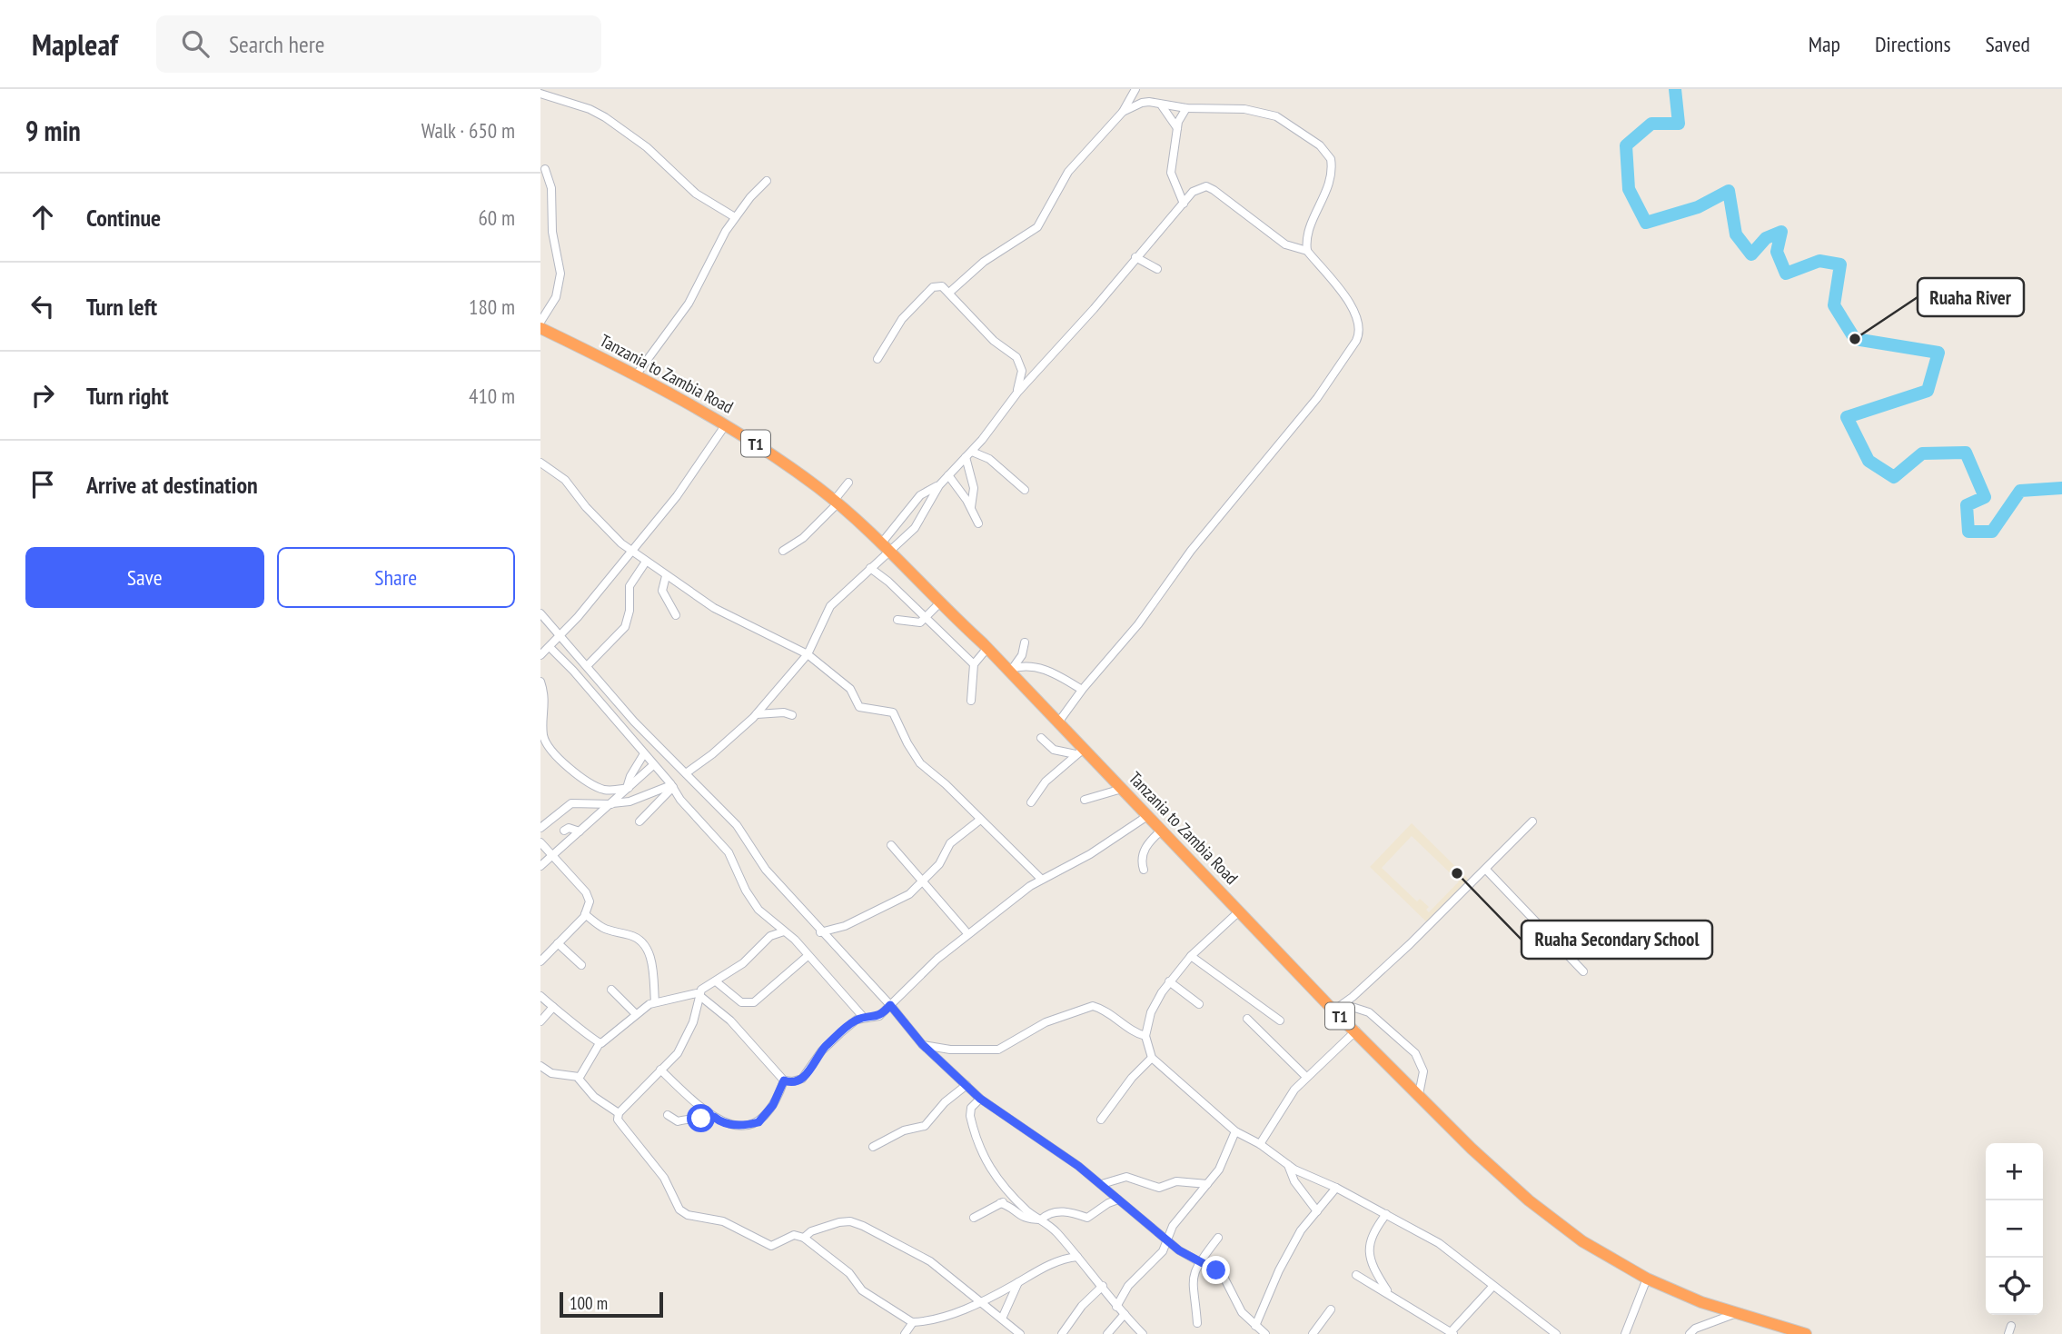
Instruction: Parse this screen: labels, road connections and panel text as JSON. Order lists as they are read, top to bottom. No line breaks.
{"streets":{"highway":["Tanzania to Zambia Road","T1"]},"places":["Ruaha River","Ruaha Secondary School"],"scale_bar":"100 m","page":{"header":"Mapleaf","search":"Search here","nav":["Map","Directions","Saved"],"heading":["9 min","Walk · 650 m"],"list":[["Continue","60 m"],["Turn left","180 m"],["Turn right","410 m"],"Arrive at destination"],"buttons":["Save","Share"],"map_buttons":["+","−"],"scale":"100 m"}}
